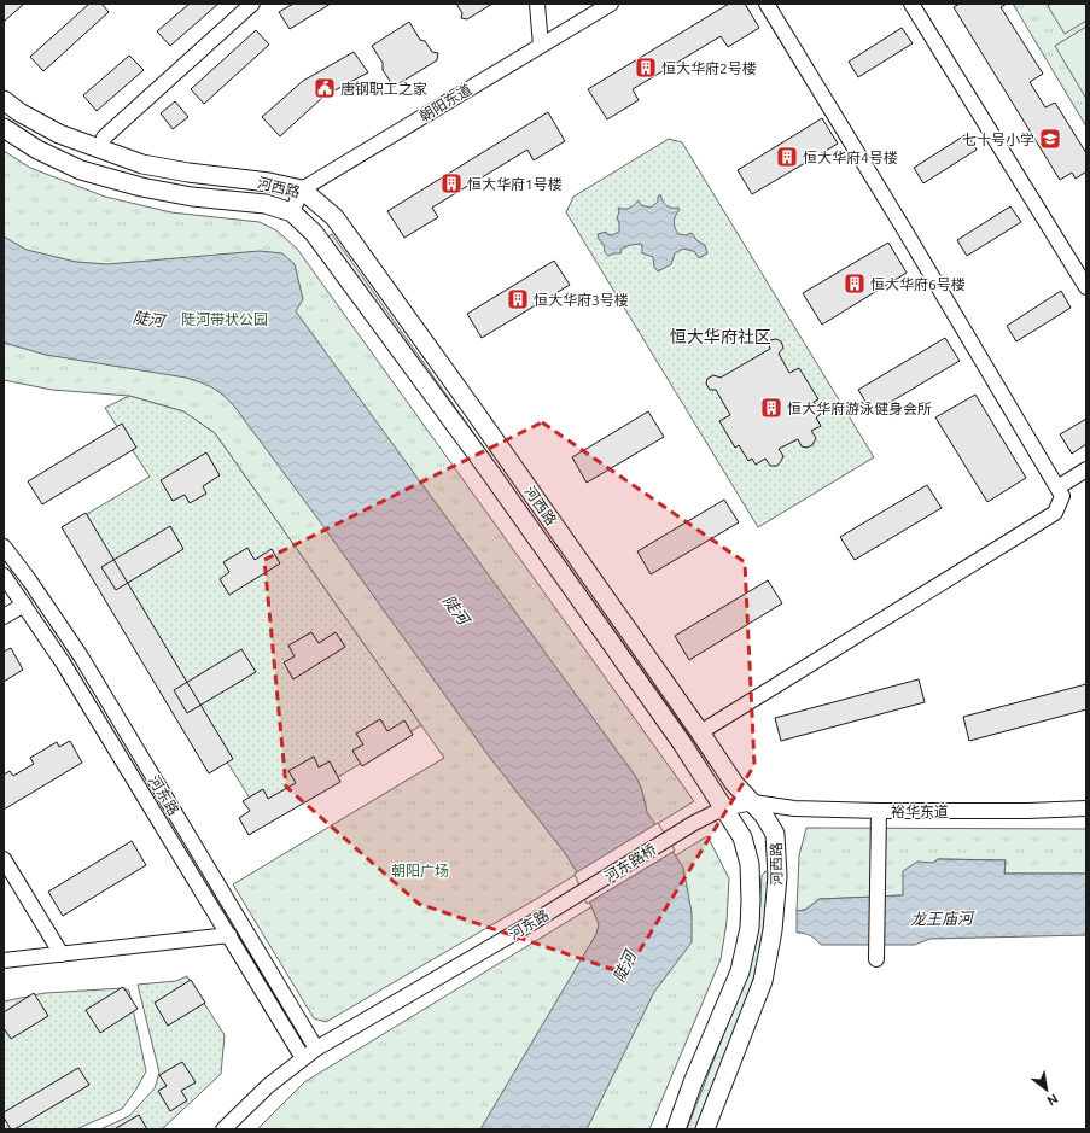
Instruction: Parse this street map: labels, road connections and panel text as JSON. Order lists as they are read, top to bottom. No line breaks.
{"streets":{"main road":["河西路"],"street":["朝阳东道","河东路","裕华东道","河东路桥"]},"crossings":[["朝阳东道","河西路"],["河西路","裕华东道"],["河西路","河东路桥"],["河东路","河东路桥"],["裕华东道","河东路桥"]],"districts":["恒大华府社区"],"water":["陡河","龙王庙河"],"parks":["陡河带状公园","朝阳广场"],"places":{"building":["恒大华府2号楼","恒大华府4号楼","恒大华府1号楼","恒大华府6号楼","恒大华府3号楼","恒大华府游泳健身会所"],"public building":["唐钢职工之家"],"school or university":["七十号小学"]},"north":"bottom right"}
